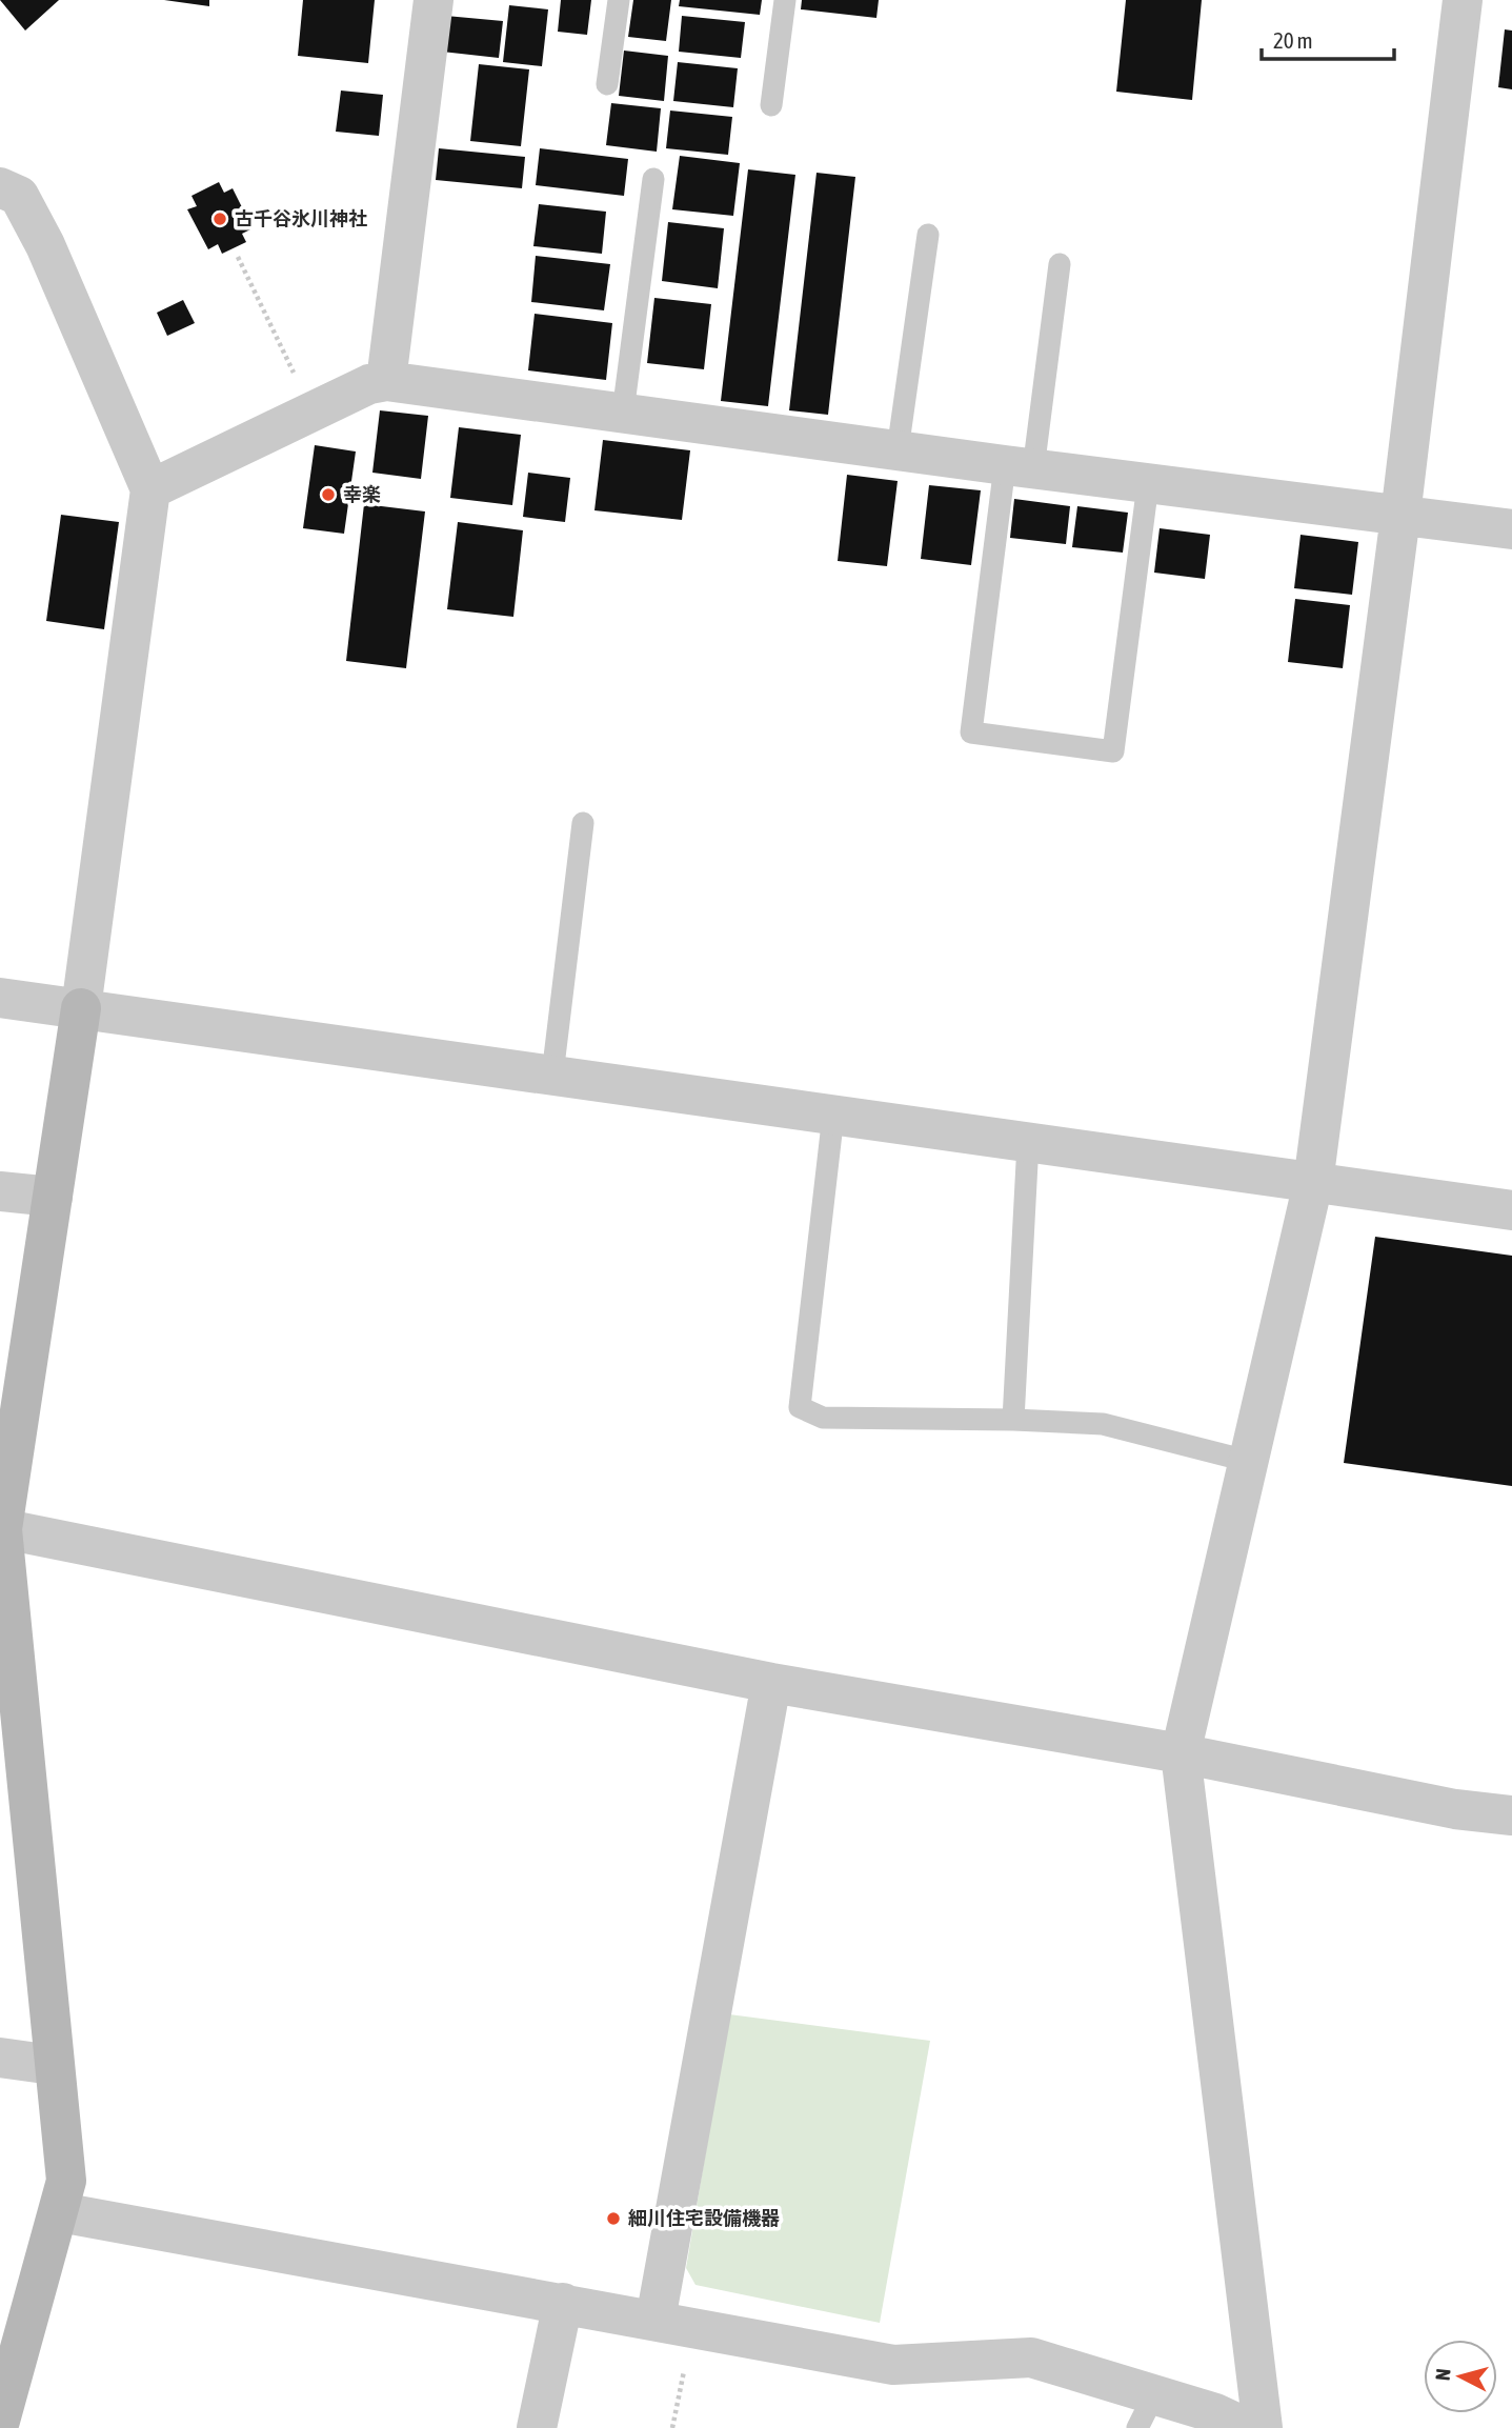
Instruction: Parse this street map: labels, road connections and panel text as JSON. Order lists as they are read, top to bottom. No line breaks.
{"places":["古千谷氷川神社","幸楽","細川住宅設備機器"],"scale_bar":"20 m","north":"left"}
